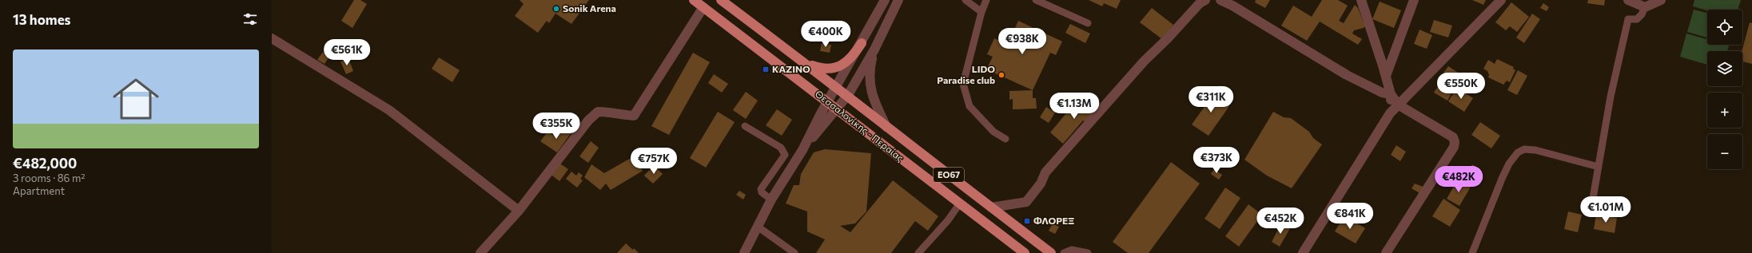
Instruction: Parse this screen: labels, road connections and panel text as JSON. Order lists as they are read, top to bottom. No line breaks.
{"streets":{"main road":["Θεσσαλονίκης - Περαίας","ΕΟ67"]},"places":{"other":["Sonik Arena","LIDO Paradise club"],"transit":["ΚΑΖΙΝΟ","ΦΛΟΡΕΞ"]},"page":{"heading":"13 homes","map_buttons":["+","−"],"price":["€400K","€938K","€561K","€550K","€311K","€1.13M","€355K","€373K","€757K","€482K","€1.01M","€841K","€452K"],"list":[{"name":"€482,000","note":"3 rooms · 86 m² · Apartment"}]}}
